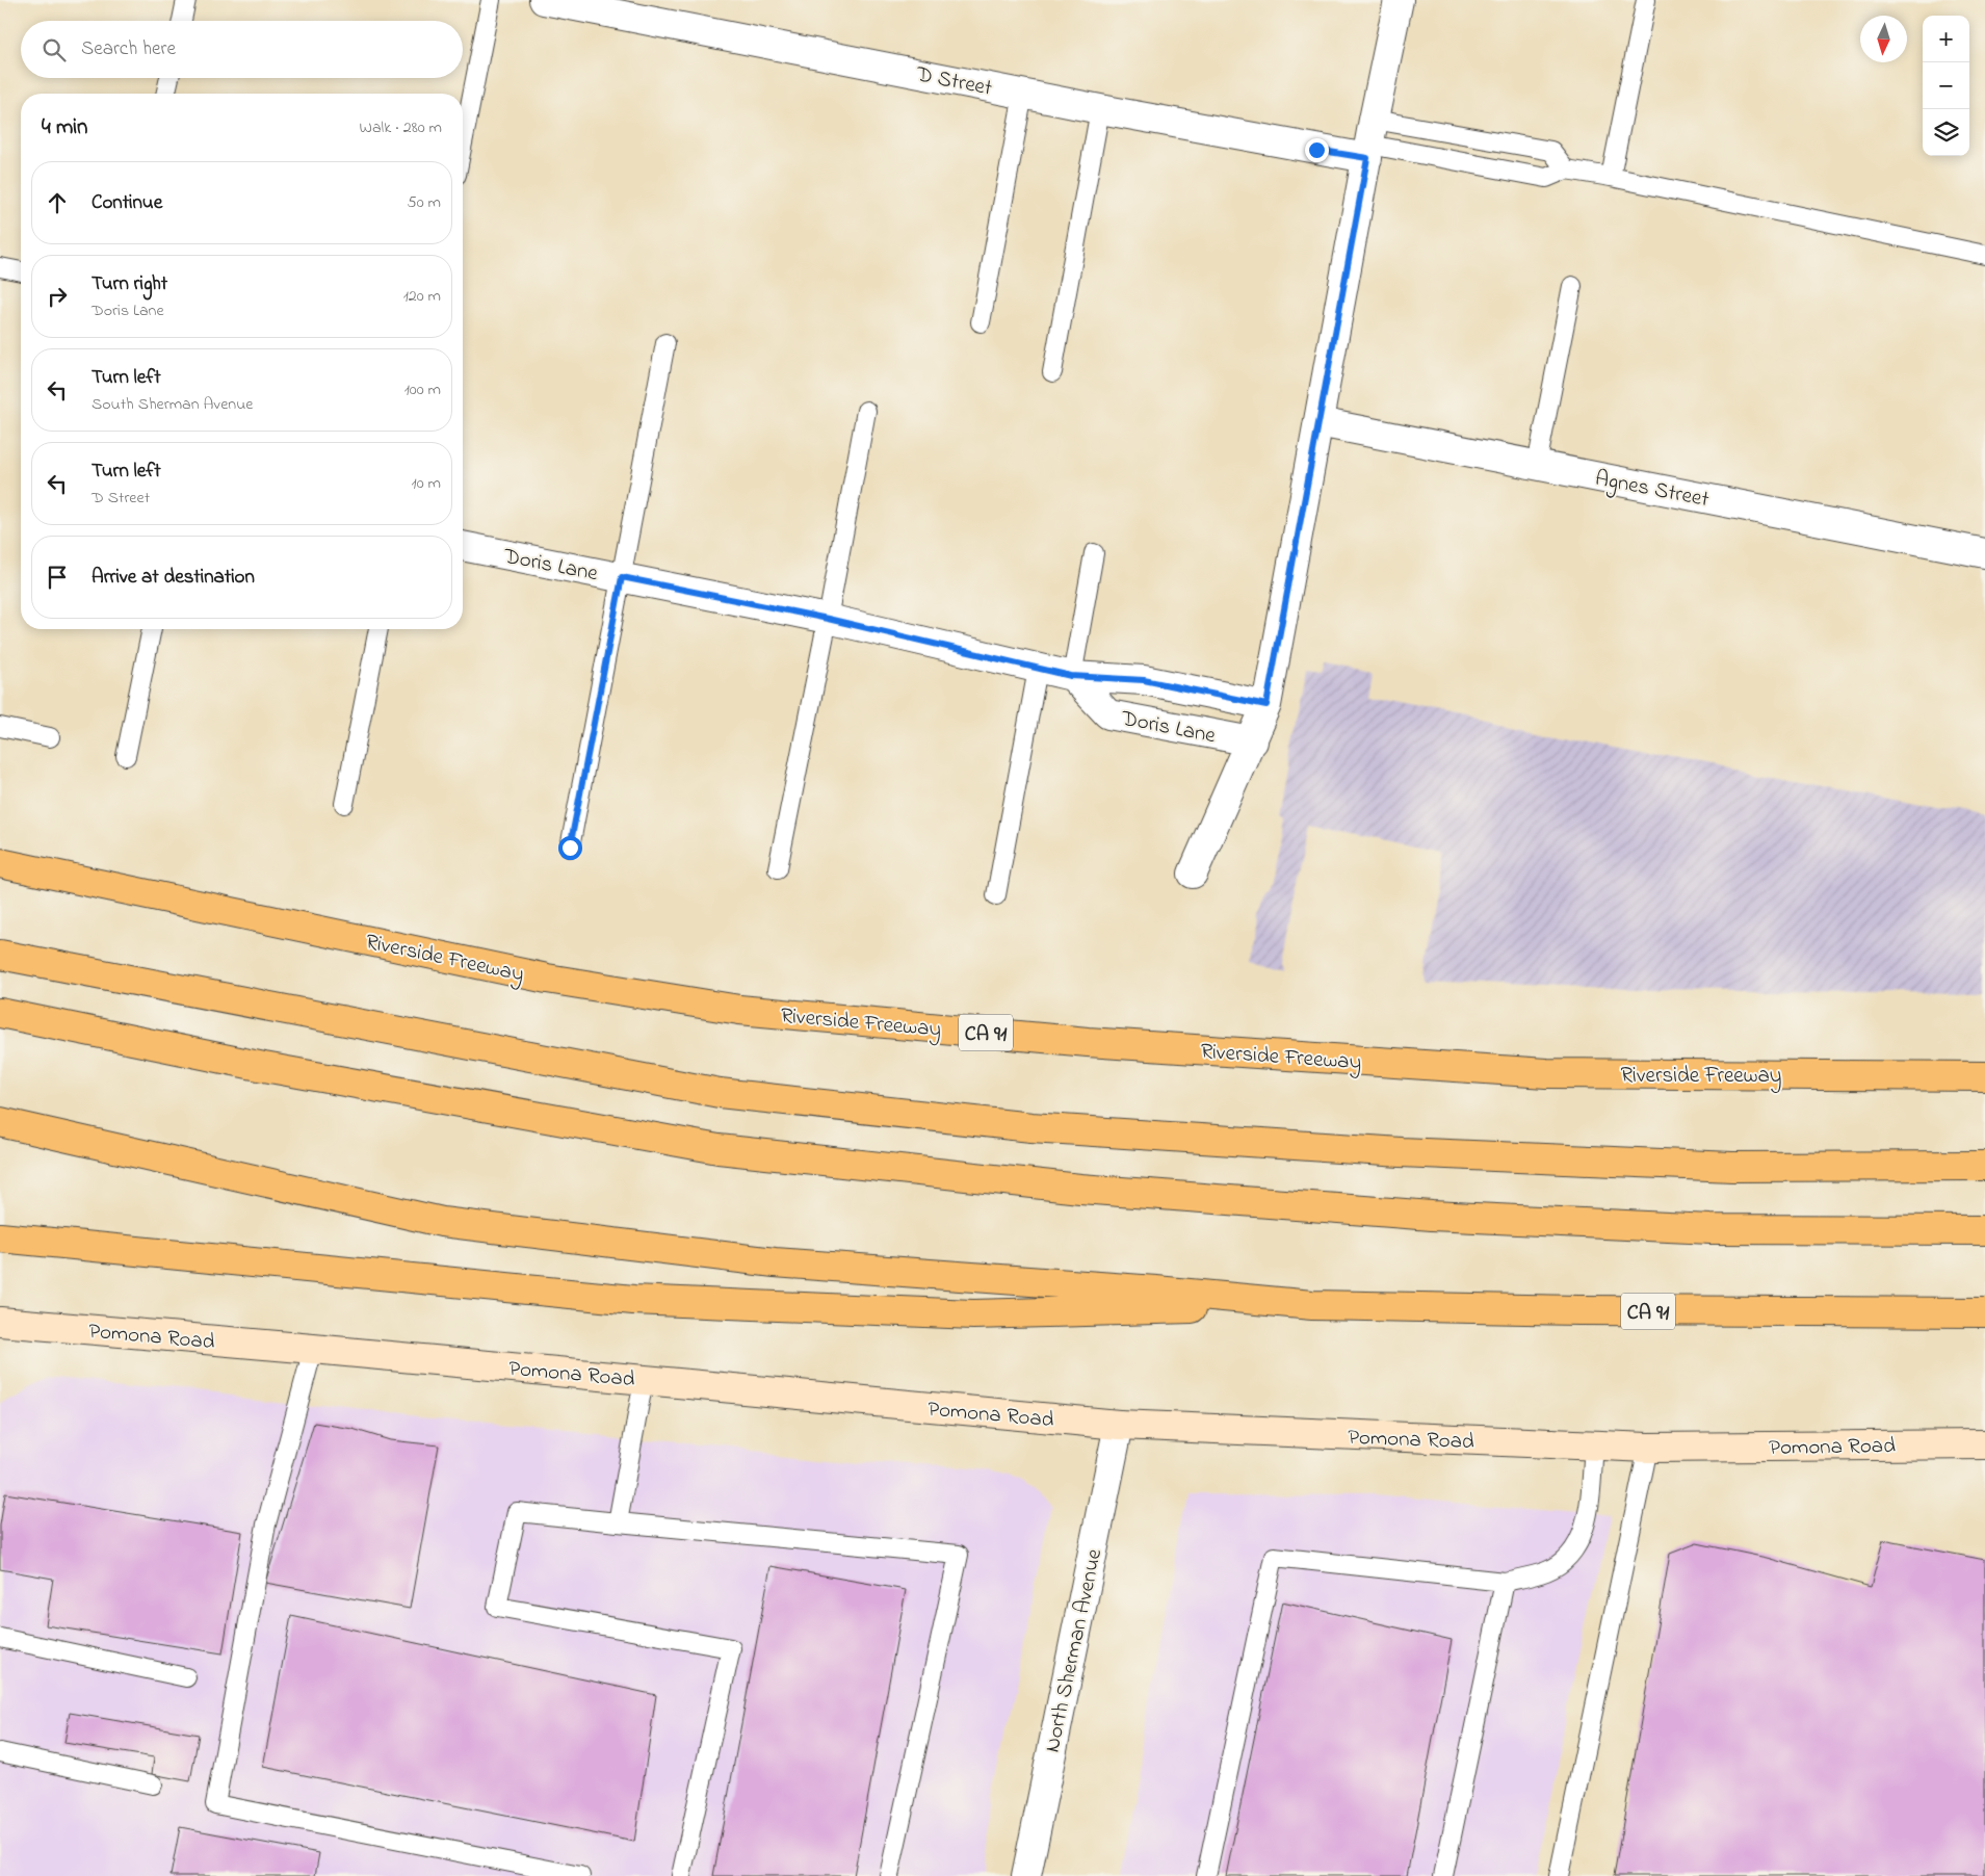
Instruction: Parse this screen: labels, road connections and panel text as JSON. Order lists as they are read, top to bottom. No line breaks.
{"streets":{"highway":["Riverside Freeway","CA 91"],"main road":["Pomona Road"],"street":["D Street","Agnes Street","Doris Lane","North Sherman Avenue"]},"crossings":[["Pomona Road","North Sherman Avenue"]],"north":"bottom","page":{"map_buttons":["+","−"],"search":"Search here","heading":["4 min","Walk · 280 m"],"list":[["Continue","50 m"],["Turn right","Doris Lane","120 m"],["Turn left","South Sherman Avenue","100 m"],["Turn left","D Street","10 m"],"Arrive at destination"]}}
